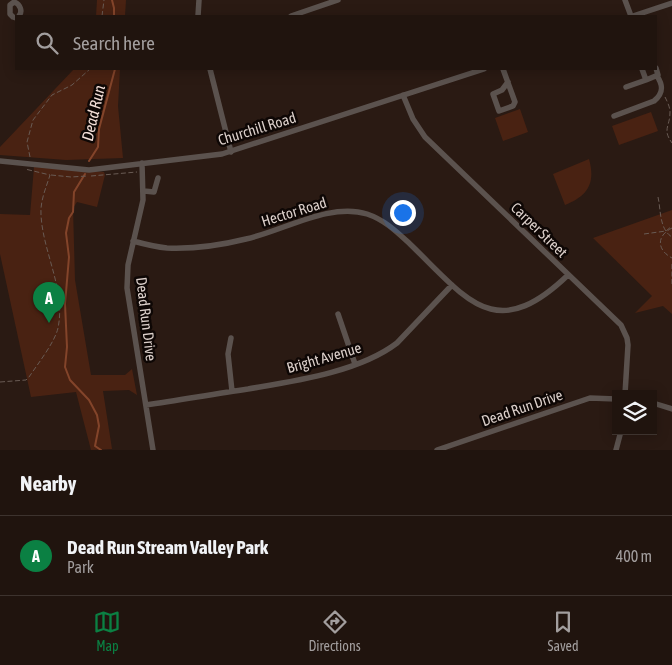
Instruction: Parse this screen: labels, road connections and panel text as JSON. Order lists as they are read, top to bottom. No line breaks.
{"streets":{"street":["Churchill Road","Hector Road","Carper Street","Dead Run Drive","Bright Avenue"]},"crossings":[["Churchill Road","Carper Street"],["Churchill Road","Dead Run Drive"],["Hector Road","Carper Street"],["Hector Road","Dead Run Drive"],["Hector Road","Bright Avenue"],["Dead Run Drive","Bright Avenue"]],"water":["Dead Run"],"page":{"search":"Search here","pins":"A","heading":"Nearby","list":[{"mark":"A","name":"Dead Run Stream Valley Park","note":"Park","value":"400 m"}],"nav":["Map","Directions","Saved"]}}
